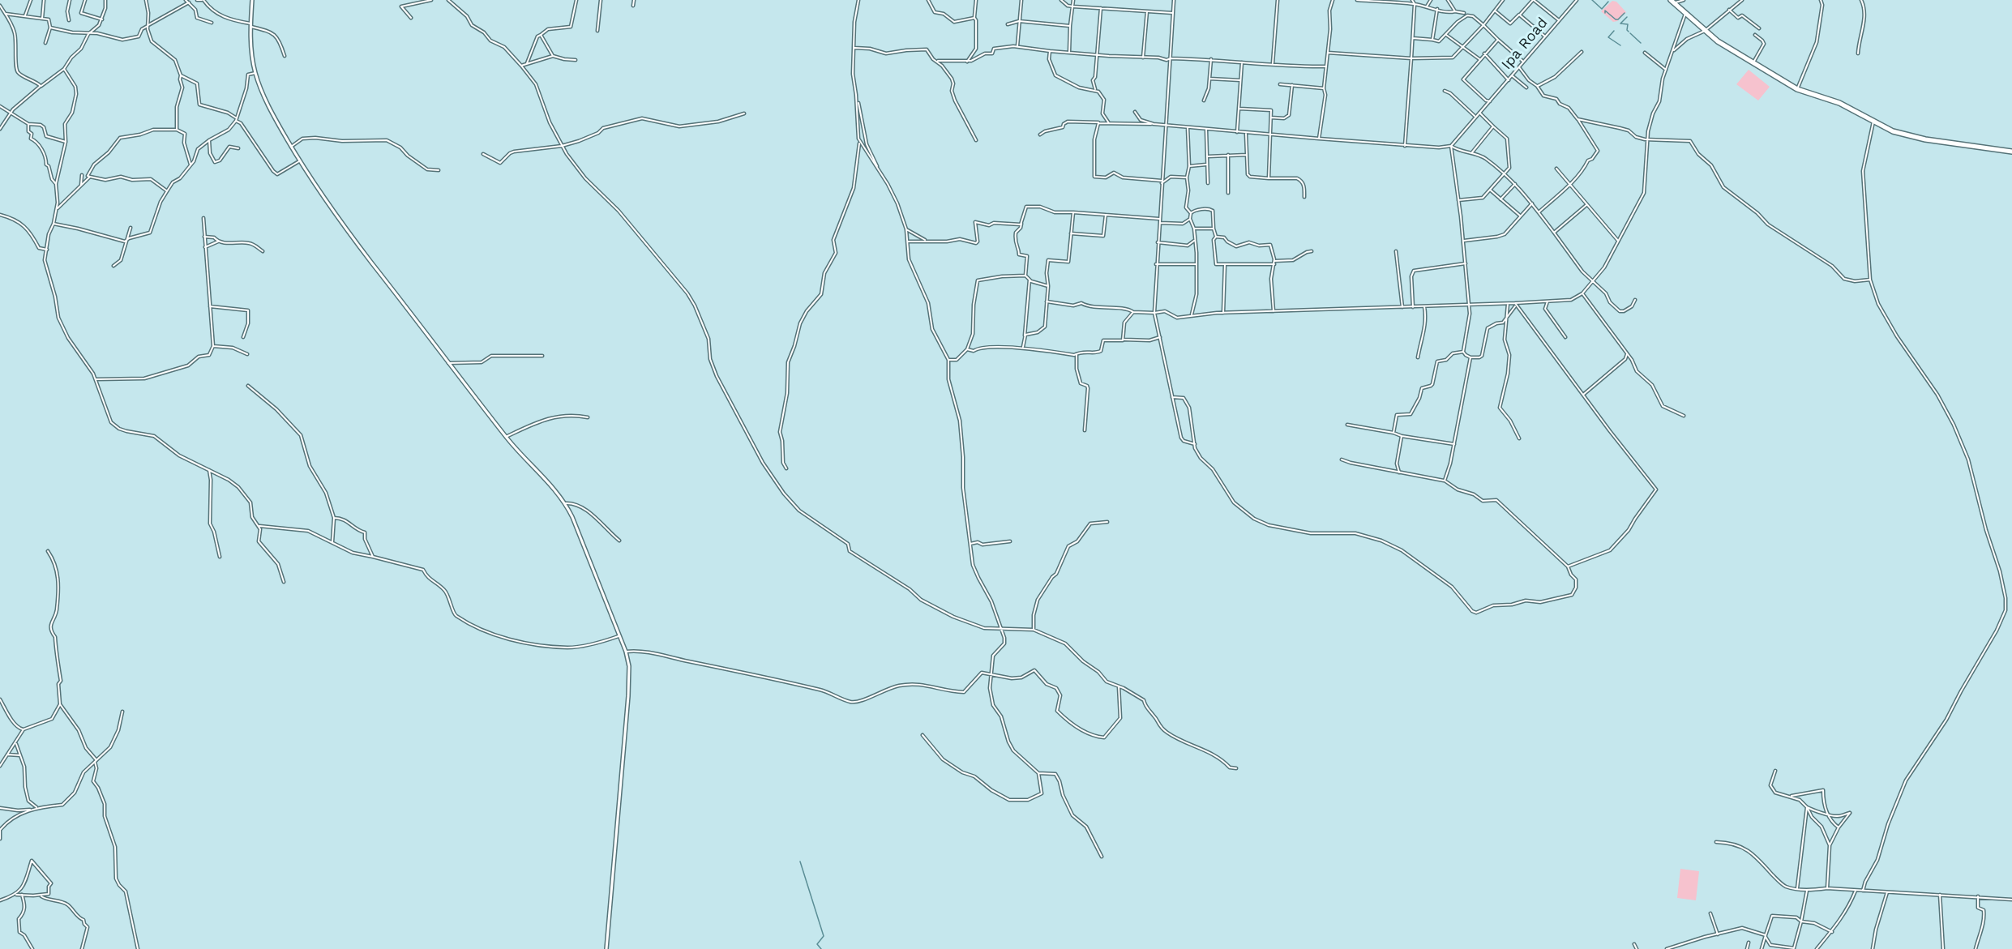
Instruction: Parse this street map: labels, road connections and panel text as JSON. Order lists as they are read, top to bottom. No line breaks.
{"streets":{"street":["Ipa Road"]}}
